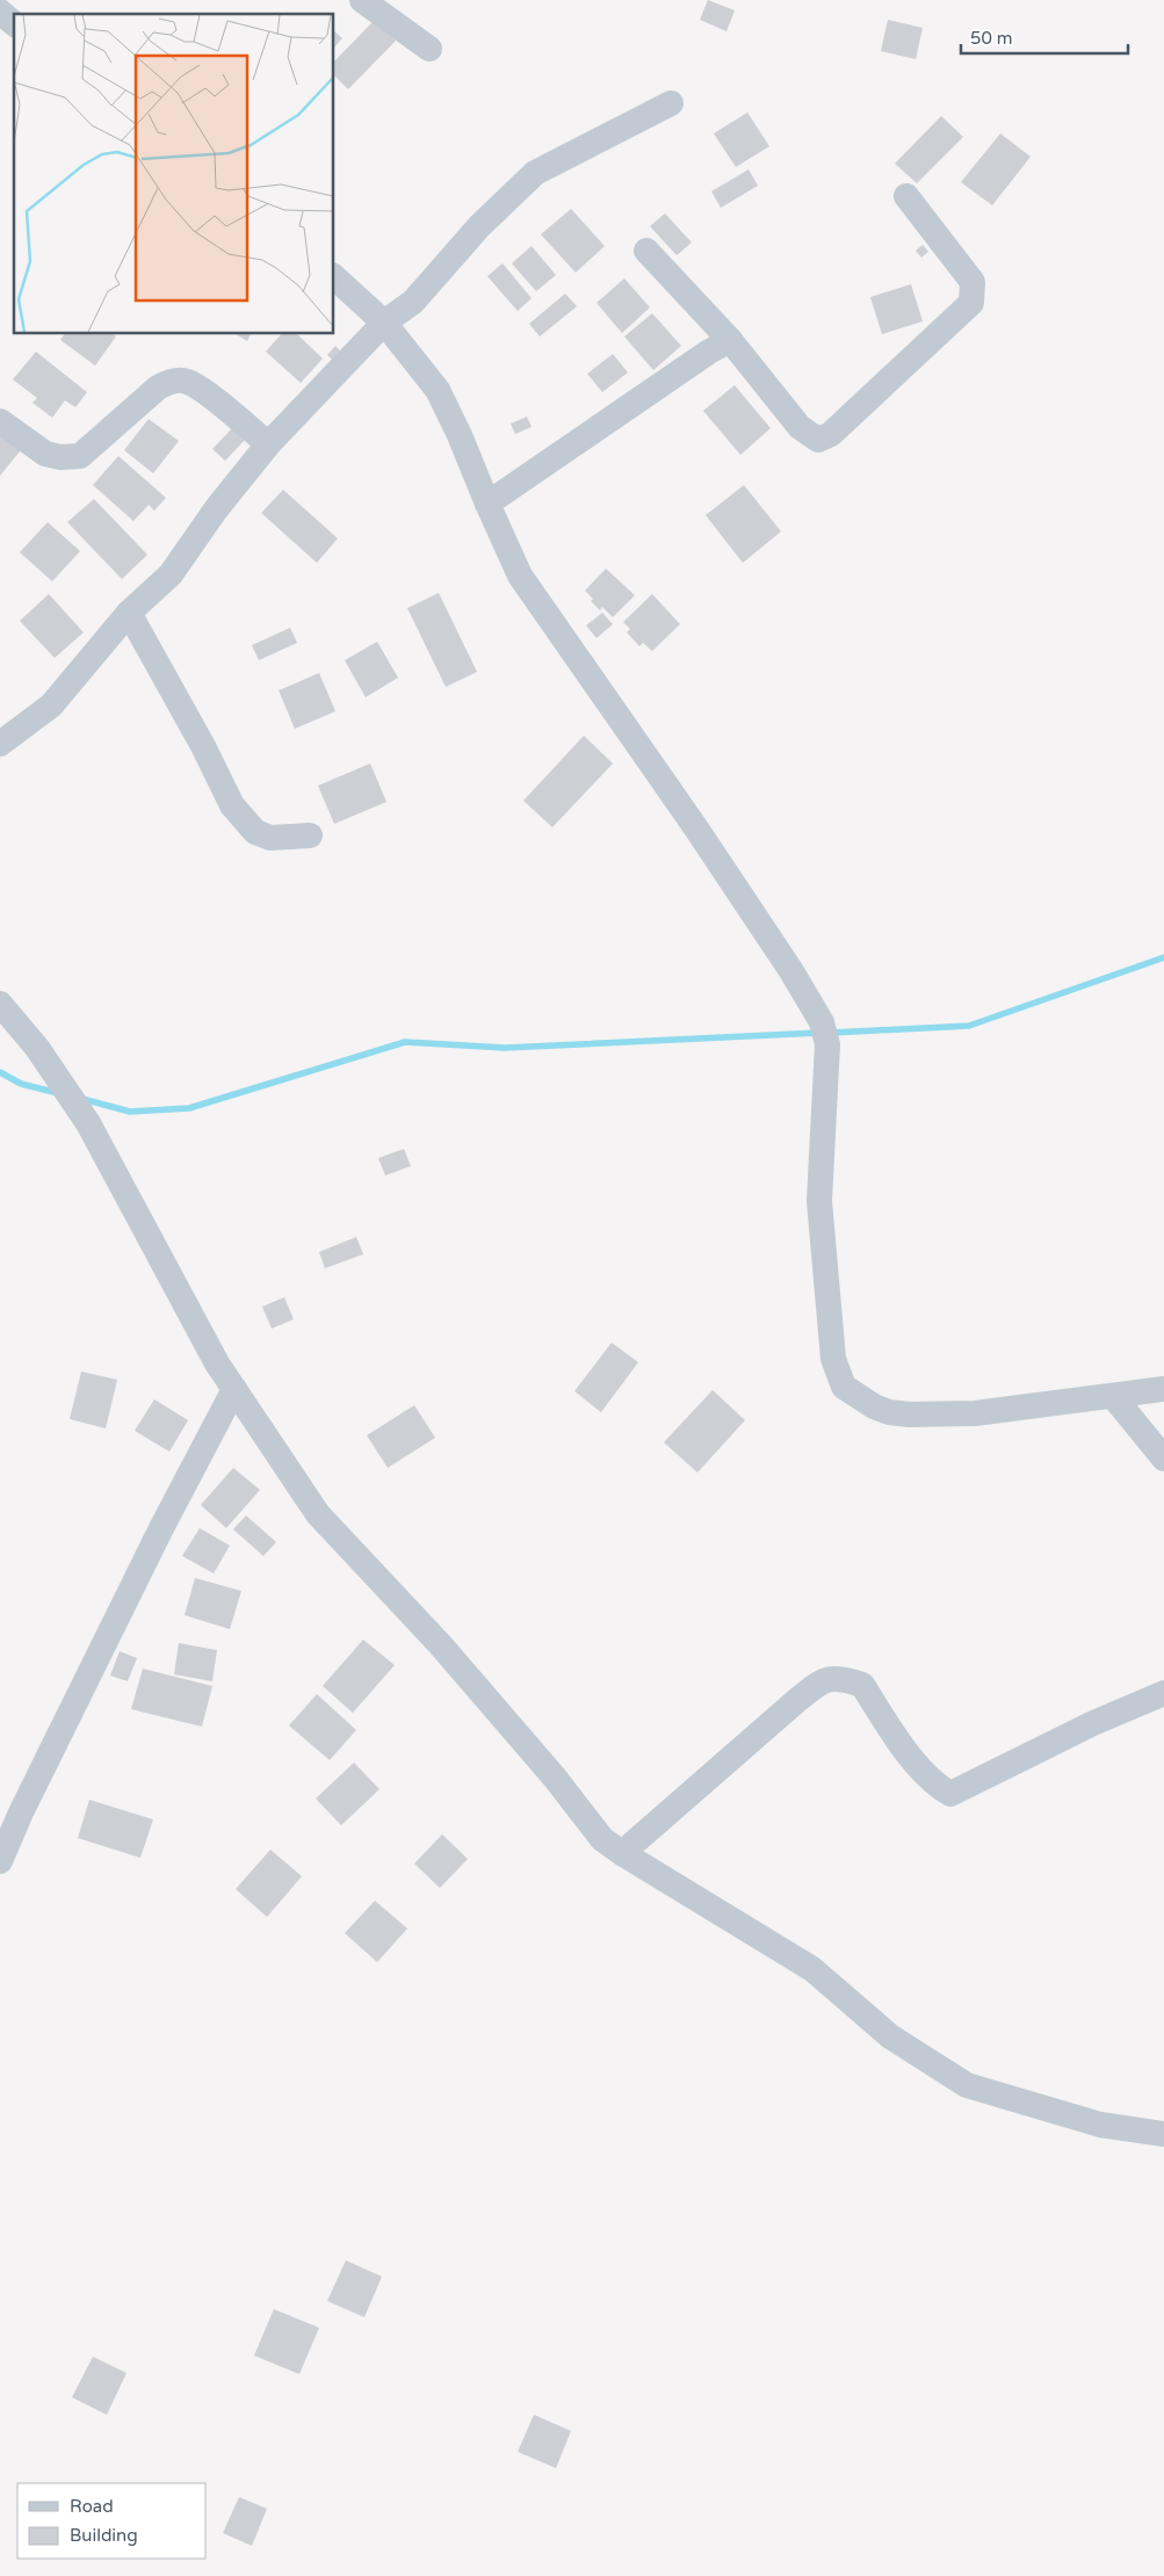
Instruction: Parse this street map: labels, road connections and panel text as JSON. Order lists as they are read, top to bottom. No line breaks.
{"legend":["Road","Building"],"scale_bar":"50 m"}
